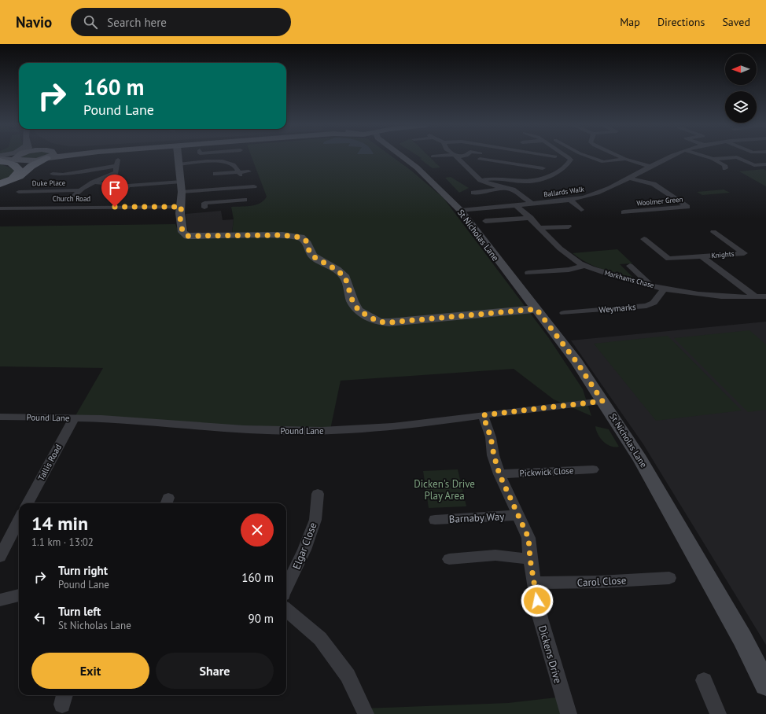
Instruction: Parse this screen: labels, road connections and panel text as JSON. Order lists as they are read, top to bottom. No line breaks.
{"streets":{"street":["Duke Place","Ballards Walk","Church Road","Woolmer Green","St Nicholas Lane","Knights","Markhams Chase","Weymarks","Pound Lane","Tallis Road","Pickwick Close","Barnaby Way","Elgar Close","Carol Close","Dickens Drive"]},"crossings":[["Ballards Walk","Woolmer Green"],["Ballards Walk","St Nicholas Lane"],["Ballards Walk","Markhams Chase"],["St Nicholas Lane","Pound Lane"],["Knights","Markhams Chase"],["Markhams Chase","Weymarks"],["Pound Lane","Tallis Road"],["Pound Lane","Dickens Drive"],["Pickwick Close","Dickens Drive"],["Barnaby Way","Dickens Drive"],["Carol Close","Dickens Drive"]],"parks":["Dicken's Drive Play Area"],"north":"left","page":{"header":"Navio","search":"Search here","nav":["Map","Directions","Saved"],"turn":["160 m","Pound Lane"],"heading":["14 min","1.1 km · 13:02"],"list":[{"name":"Turn right","note":"Pound Lane","value":"160 m"},{"name":"Turn left","note":"St Nicholas Lane","value":"90 m"}],"buttons":["Exit","Share"]}}
